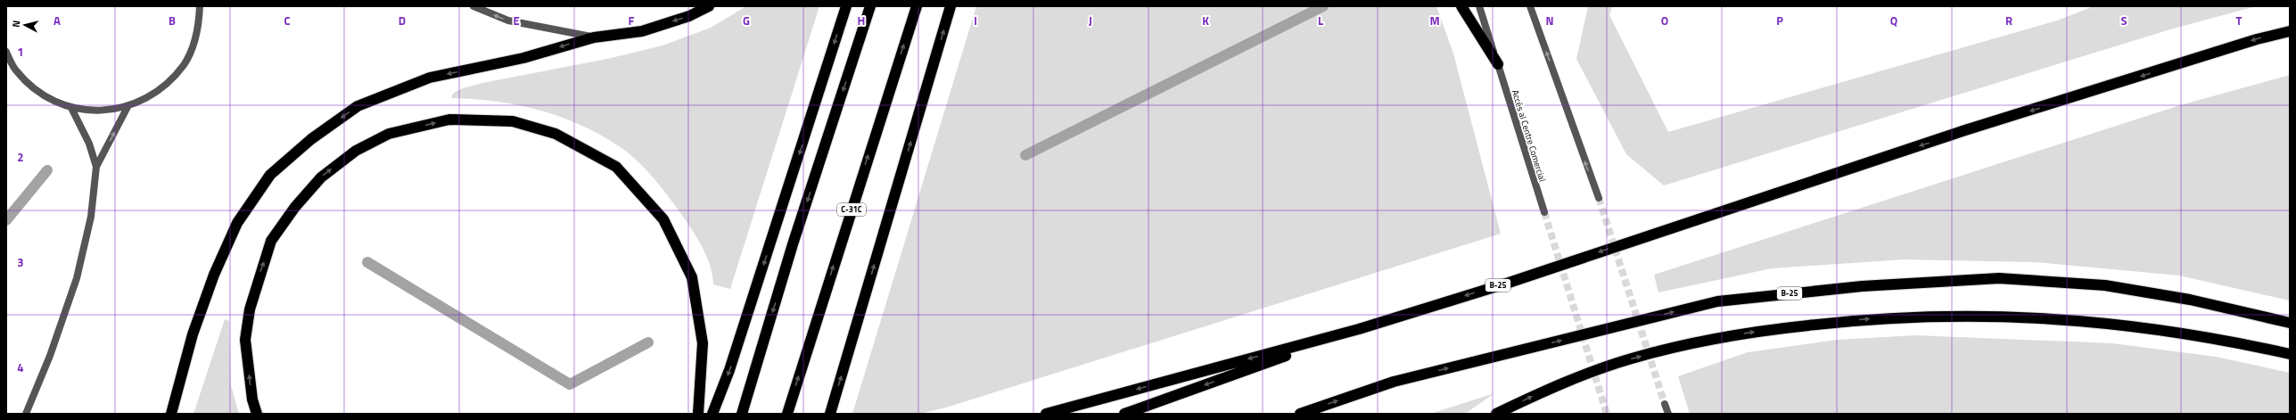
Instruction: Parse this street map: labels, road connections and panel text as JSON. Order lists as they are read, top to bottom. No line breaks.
{"streets":{"highway":["C-31C","B-25"],"street":["Accés al Centre Comercial"]},"north":"left","grid":{"columns":["A","B","C","D","E","F","G","H","I","J","K","L","M","N","O","P","Q","R","S","T"],"rows":["1","2","3","4"]}}
